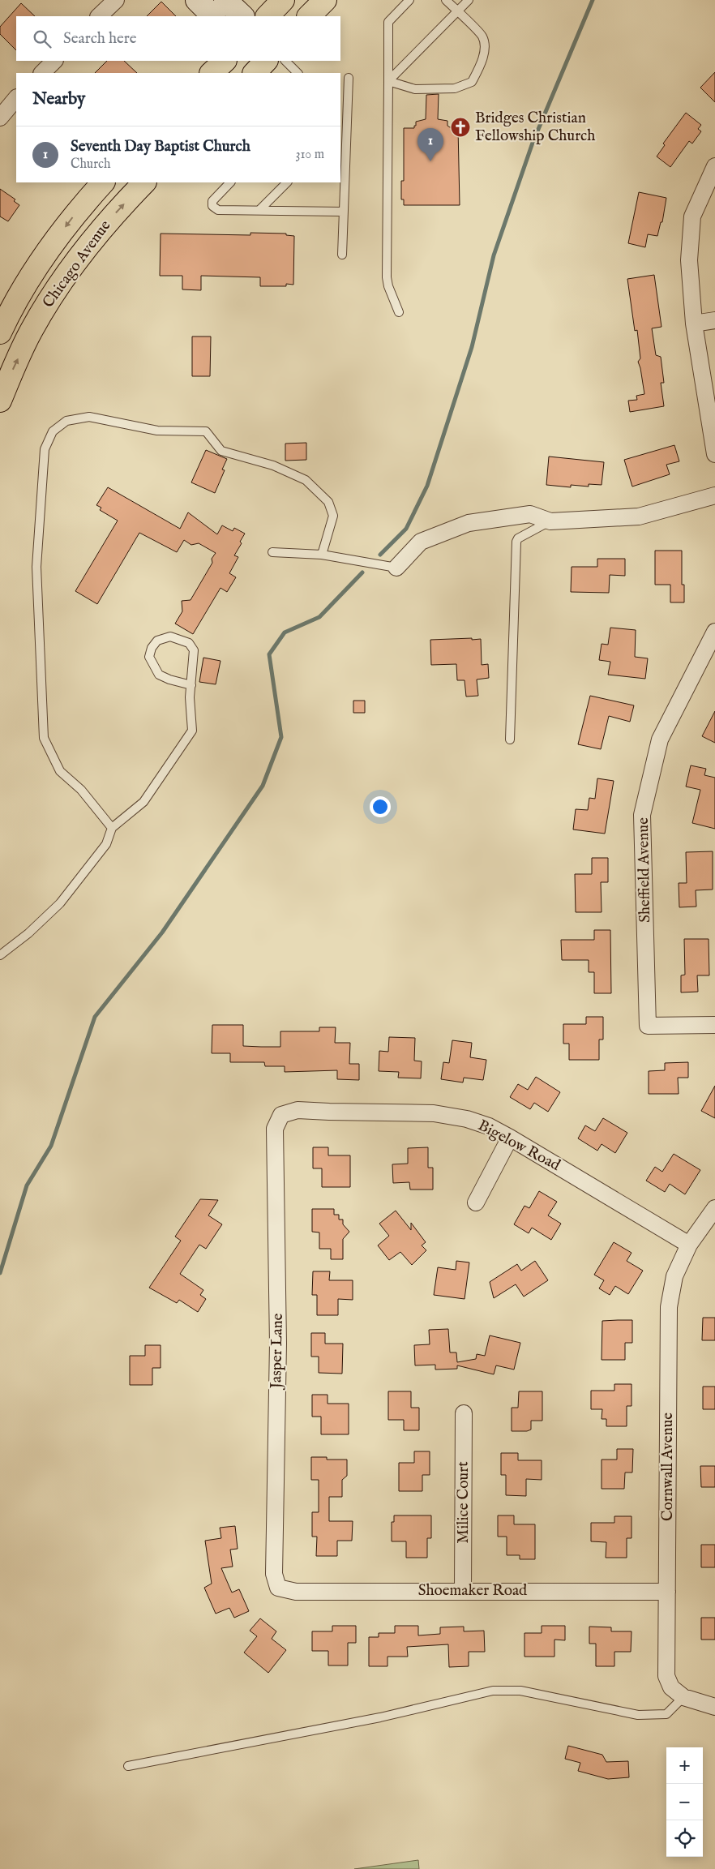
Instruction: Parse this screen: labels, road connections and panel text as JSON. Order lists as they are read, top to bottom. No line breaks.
{"streets":{"main road":["Chicago Avenue"],"street":["Sheffield Avenue","Bigelow Road","Jasper Lane","Cornwall Avenue","Milice Court","Shoemaker Road"]},"crossings":[["Bigelow Road","Jasper Lane"],["Bigelow Road","Cornwall Avenue"],["Jasper Lane","Shoemaker Road"],["Cornwall Avenue","Shoemaker Road"],["Milice Court","Shoemaker Road"]],"places":{"church":["Bridges Christian Fellowship Church"]},"page":{"search":"Search here","heading":"Nearby","list":[{"mark":"1","name":"Seventh Day Baptist Church","note":"Church","value":"310 m"}],"pins":"1","map_buttons":["+","−"]}}
